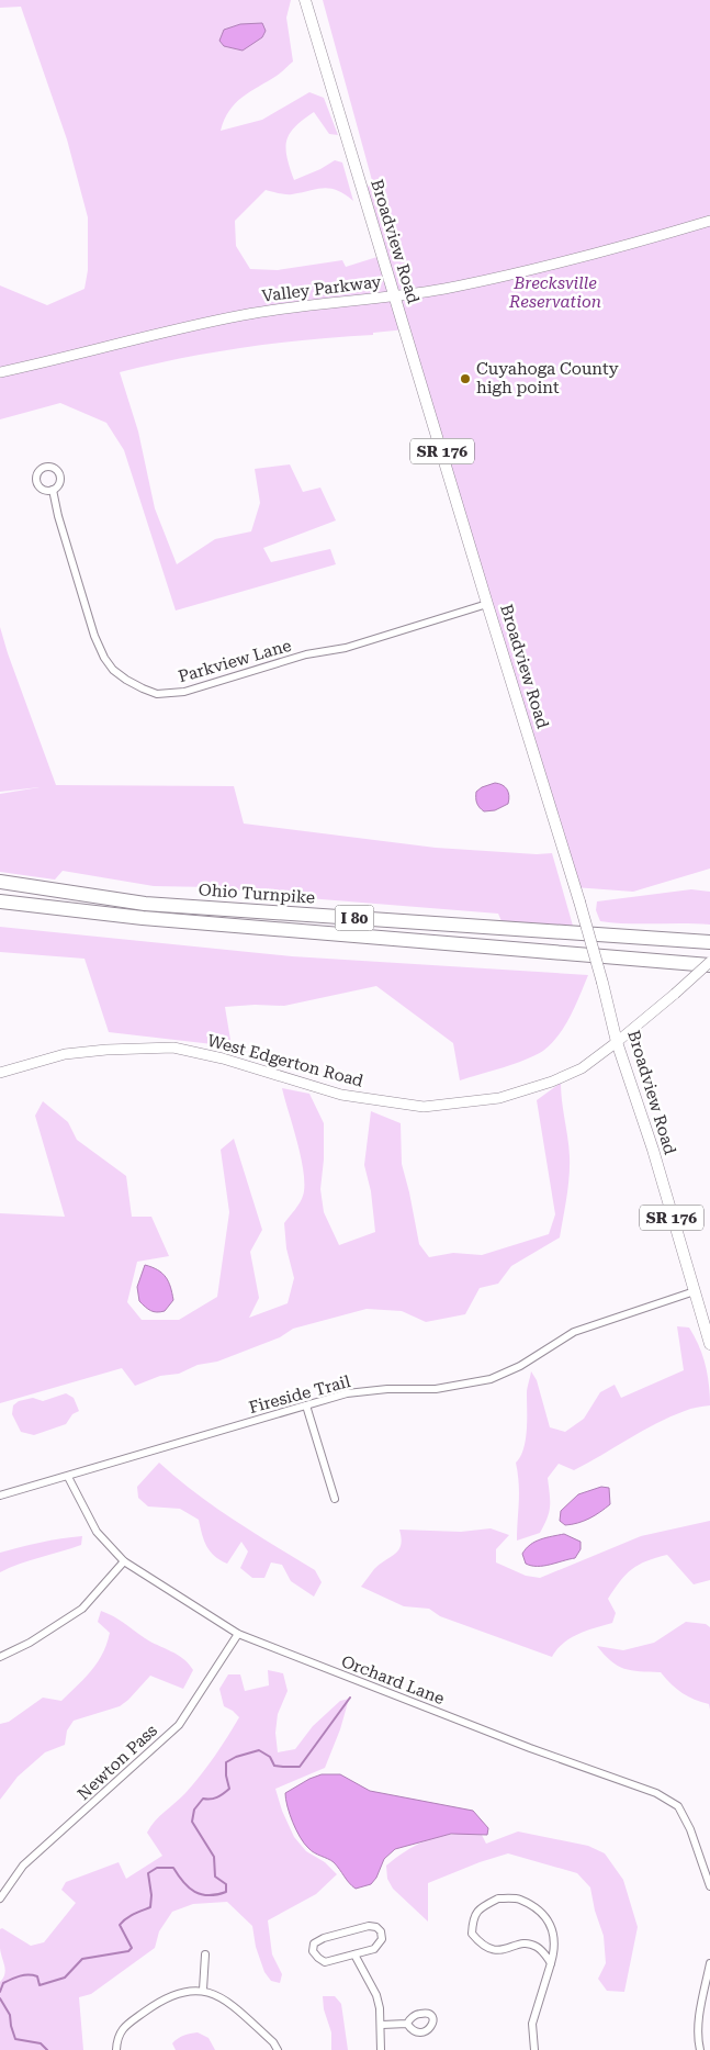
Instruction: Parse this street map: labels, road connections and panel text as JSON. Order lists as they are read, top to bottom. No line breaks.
{"streets":{"highway":["Ohio Turnpike","I 80"],"main road":["Broadview Road","SR 176"],"street":["Valley Parkway","Parkview Lane","West Edgerton Road","Fireside Trail","Orchard Lane","Newton Pass"]},"crossings":[["Broadview Road","Valley Parkway"],["Broadview Road","Parkview Lane"],["Broadview Road","West Edgerton Road"],["Broadview Road","Fireside Trail"],["Ohio Turnpike","West Edgerton Road"],["Fireside Trail","Orchard Lane"],["Orchard Lane","Newton Pass"]],"parks":["Brecksville Reservation"],"places":["Cuyahoga County high point"]}
